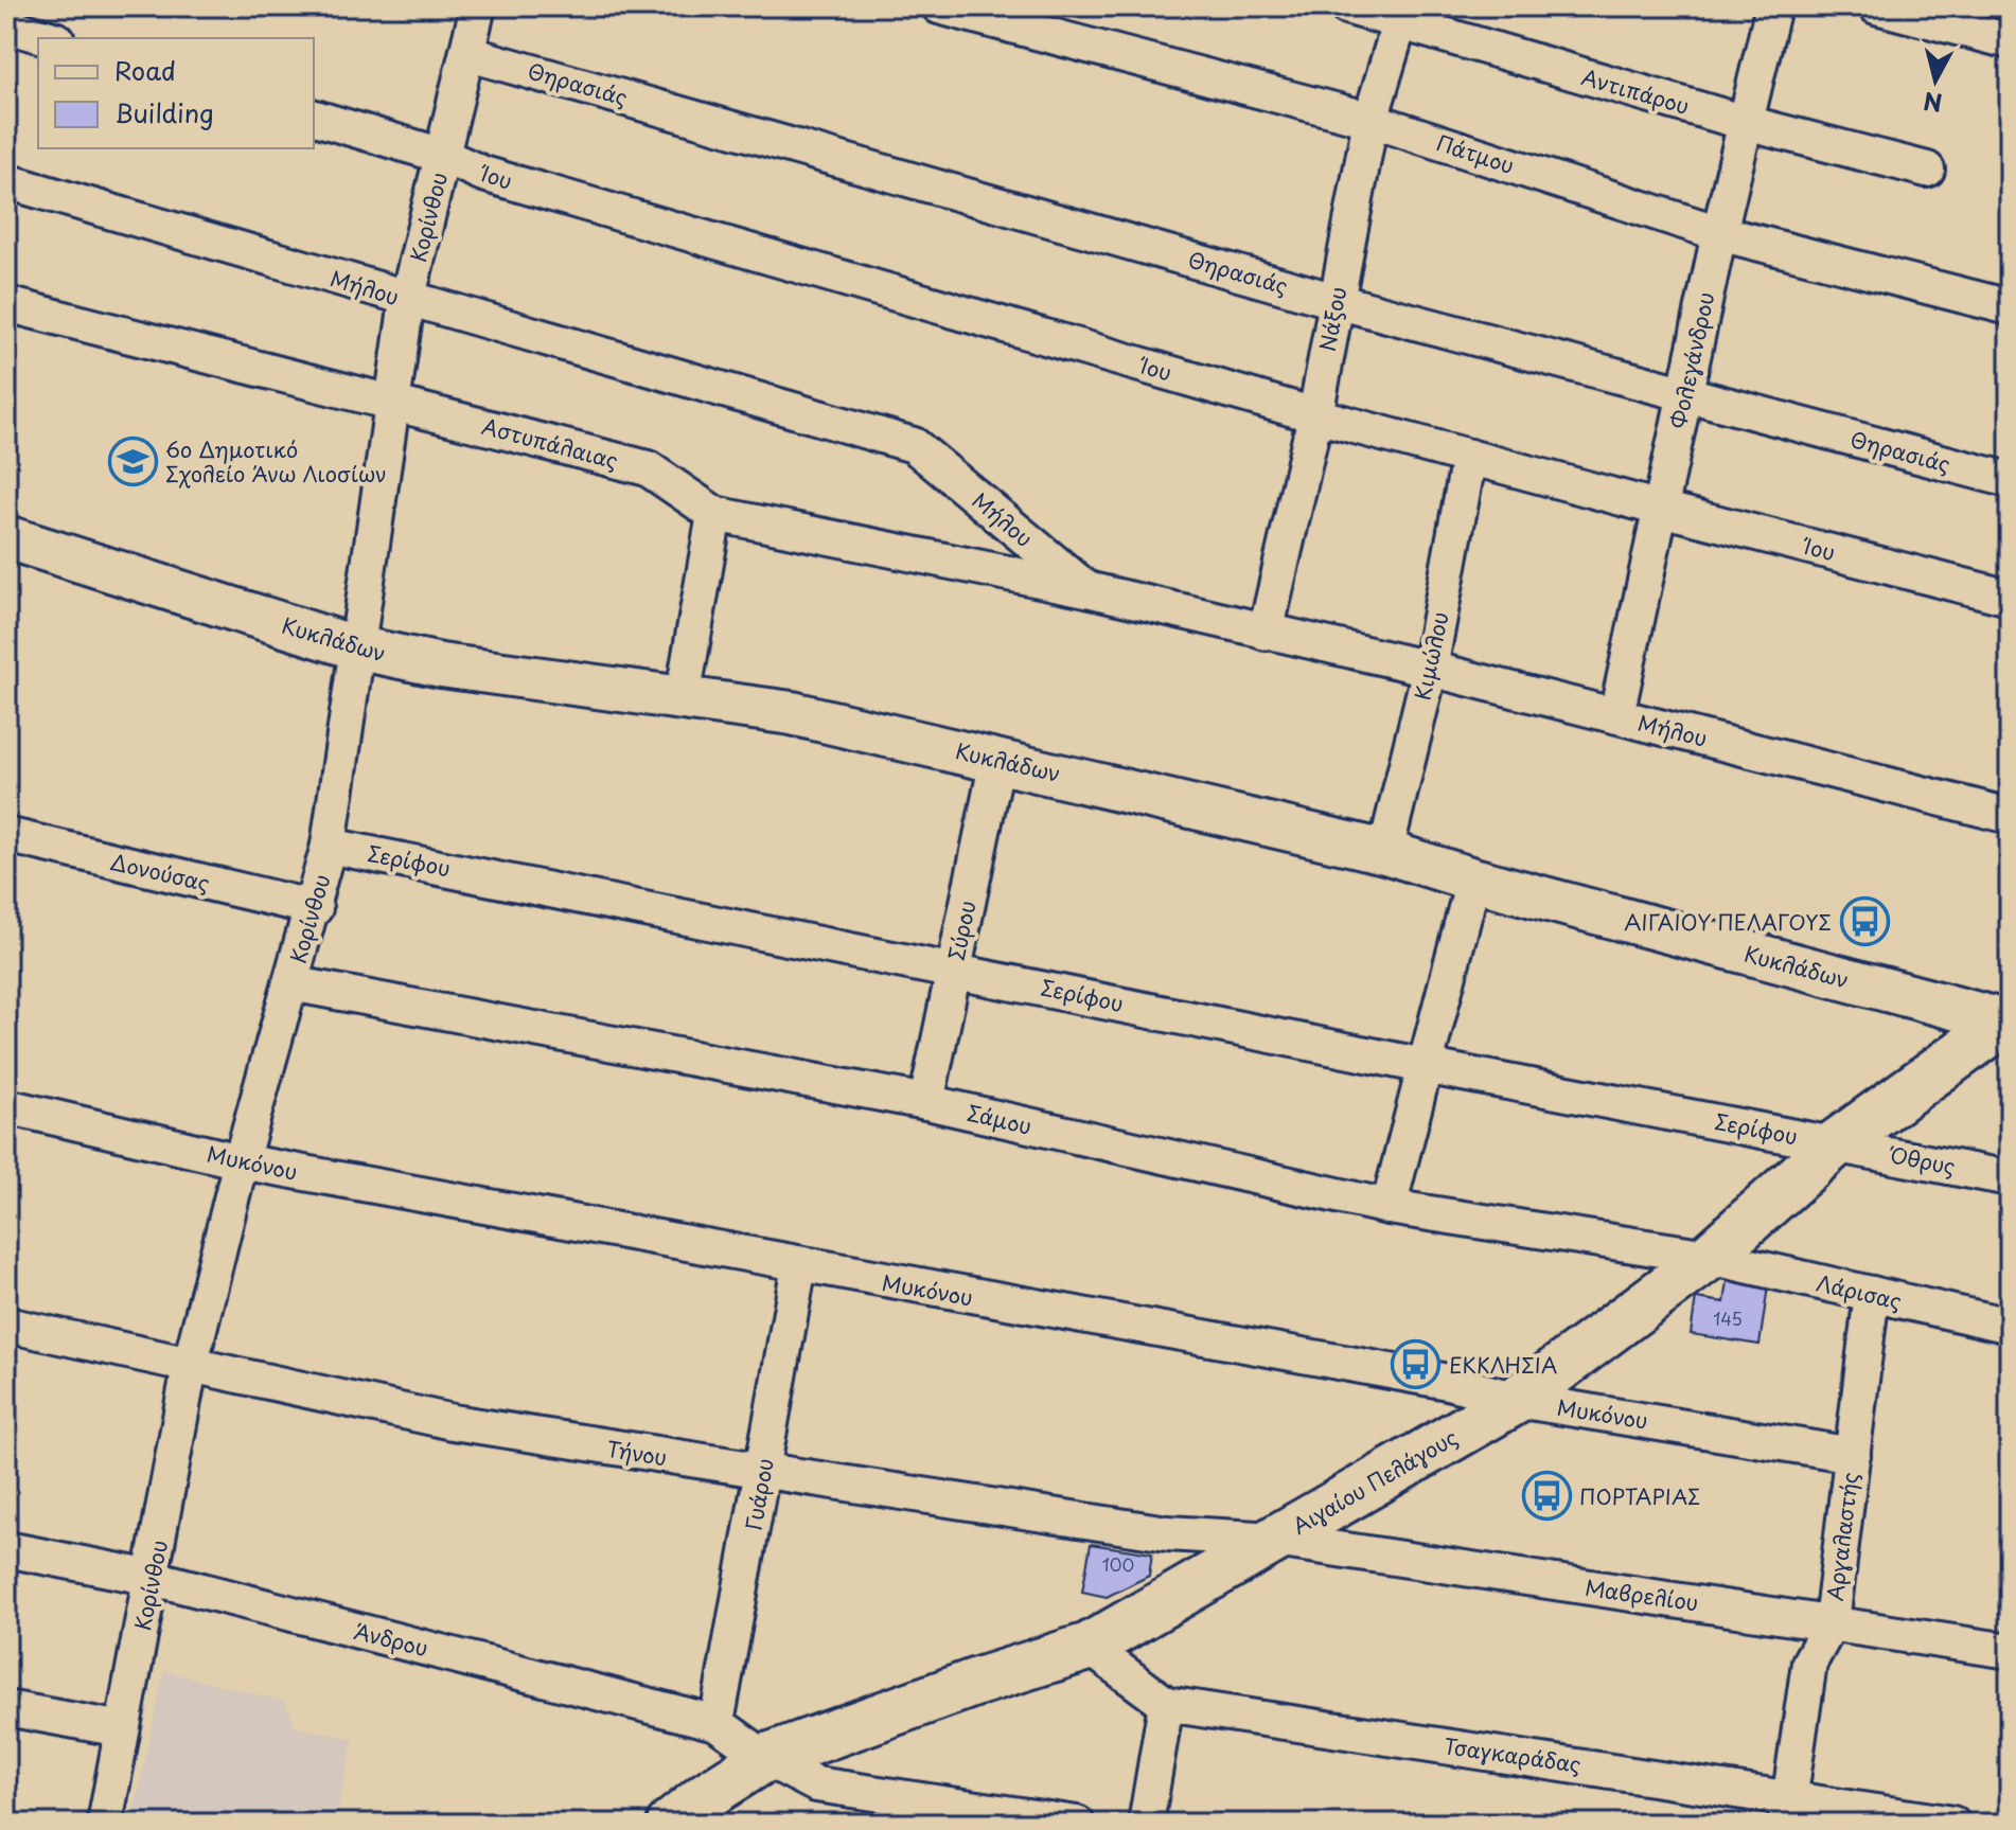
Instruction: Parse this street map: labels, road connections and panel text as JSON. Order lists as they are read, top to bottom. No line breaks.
{"streets":{"main road":["Αιγαίου Πελάγους"],"street":["Θηρασιάς","Αντιπάρου","Πάτμου","Ίου","Κορίνθου","Μήλου","Νάξου","Φολεγάνδρου","Αστυπάλαιας","Κυκλάδων","Κιμώλου","Σερίφου","Δονούσας","Σύρου","Σάμου","Όθρυς","Μυκόνου","Λάρισας","Τήνου","Γυάρου","Αργαλαστής","Μαβρελίου","Άνδρου","Τσαγκαράδας"]},"crossings":[["Θηρασιάς","Κορίνθου"],["Θηρασιάς","Νάξου"],["Θηρασιάς","Φολεγάνδρου"],["Αντιπάρου","Νάξου"],["Αντιπάρου","Φολεγάνδρου"],["Πάτμου","Νάξου"],["Πάτμου","Φολεγάνδρου"],["Ίου","Κορίνθου"],["Ίου","Νάξου"],["Ίου","Φολεγάνδρου"],["Ίου","Κιμώλου"],["Κορίνθου","Μήλου"],["Κορίνθου","Αστυπάλαιας"],["Κορίνθου","Κυκλάδων"],["Κορίνθου","Σερίφου"],["Κορίνθου","Δονούσας"],["Κορίνθου","Σάμου"],["Κορίνθου","Μυκόνου"],["Κορίνθου","Τήνου"],["Κορίνθου","Άνδρου"],["Μήλου","Νάξου"],["Μήλου","Φολεγάνδρου"],["Μήλου","Αστυπάλαιας"],["Μήλου","Κιμώλου"],["Κυκλάδων","Κιμώλου"],["Κυκλάδων","Σύρου"],["Κυκλάδων","Αιγαίου Πελάγους"],["Σερίφου","Σύρου"],["Σερίφου","Όθρυς"],["Σερίφου","Αιγαίου Πελάγους"],["Σύρου","Σάμου"],["Σάμου","Λάρισας"],["Σάμου","Αιγαίου Πελάγους"],["Όθρυς","Αιγαίου Πελάγους"],["Μυκόνου","Αιγαίου Πελάγους"],["Μυκόνου","Γυάρου"],["Μυκόνου","Αργαλαστής"],["Λάρισας","Αιγαίου Πελάγους"],["Λάρισας","Αργαλαστής"],["Τήνου","Αιγαίου Πελάγους"],["Τήνου","Γυάρου"],["Τήνου","Μαβρελίου"],["Αιγαίου Πελάγους","Μαβρελίου"],["Αιγαίου Πελάγους","Άνδρου"],["Αιγαίου Πελάγους","Τσαγκαράδας"],["Γυάρου","Άνδρου"],["Αργαλαστής","Μαβρελίου"],["Αργαλαστής","Τσαγκαράδας"]],"places":{"school or university":["6ο Δημοτικό Σχολείο Άνω Λιοσίων"],"bus stop":["ΑΙΓΑΙΟΥ ΠΕΛΑΓΟΥΣ","ΕΚΚΛΗΣΙΑ","ΠΟΡΤΑΡΙΑΣ"]},"house_numbers":["145","100"],"legend":["Road","Building"],"north":"bottom"}
